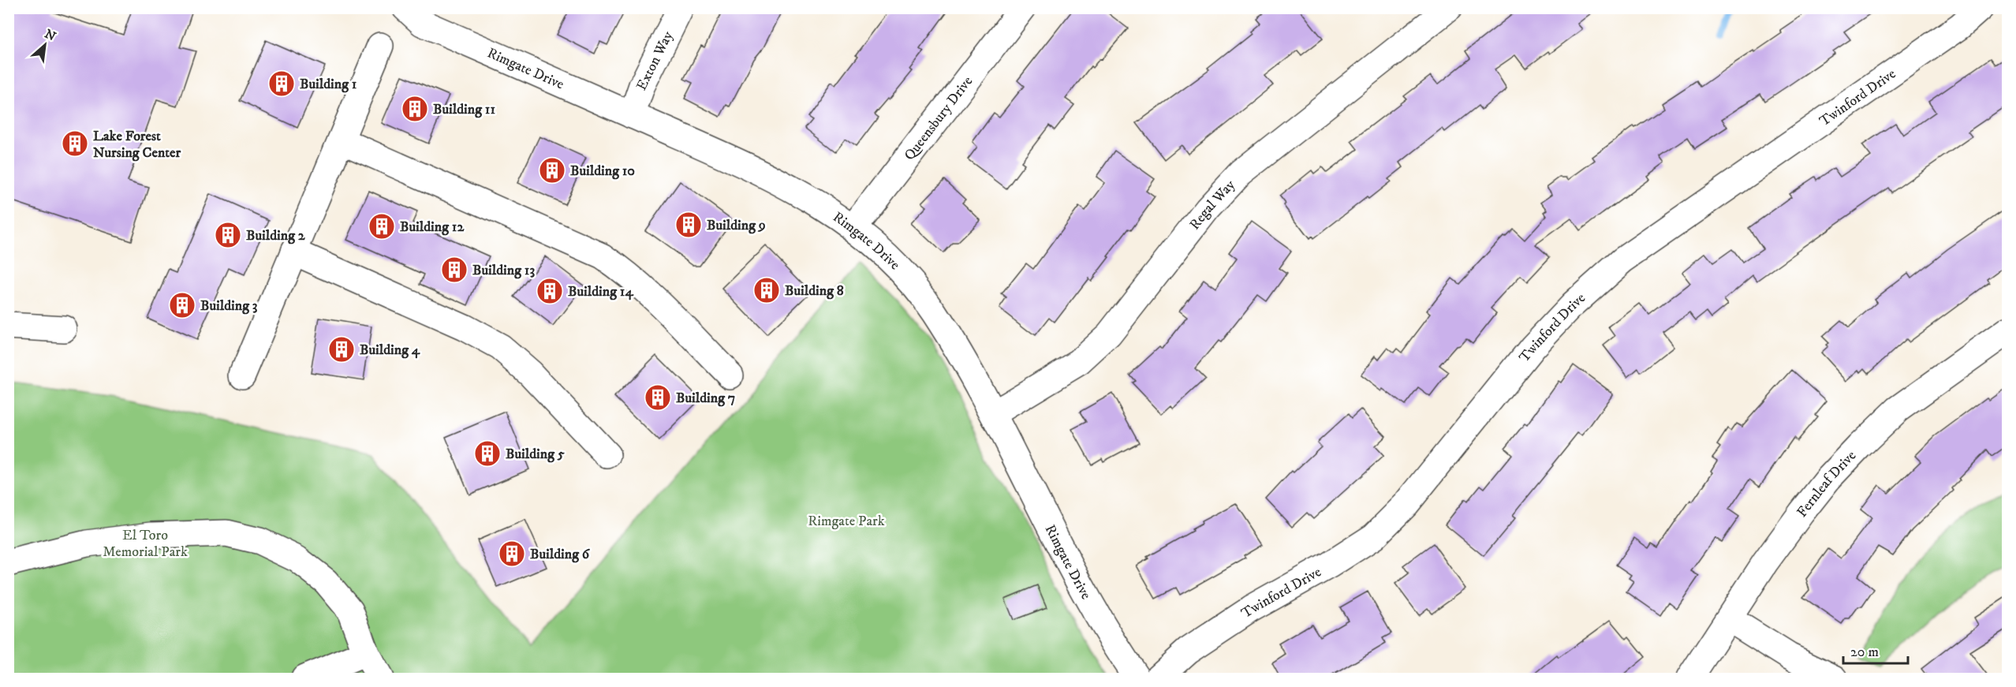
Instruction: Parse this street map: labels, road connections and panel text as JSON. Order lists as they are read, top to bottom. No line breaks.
{"streets":{"street":["Exton Way","Rimgate Drive","Twinford Drive","Queensbury Drive","Regal Way","Fernleaf Drive"]},"crossings":[["Exton Way","Rimgate Drive"],["Rimgate Drive","Queensbury Drive"],["Rimgate Drive","Regal Way"]],"parks":["Rimgate Park","El Toro Memorial Park"],"places":{"building":["Building 1","Building 11","Lake Forest Nursing Center","Building 10","Building 9","Building 12","Building 2","Building 13","Building 8","Building 14","Building 3","Building 4","Building 7","Building 5","Building 6"]},"scale_bar":"20 m","north":"top right"}
